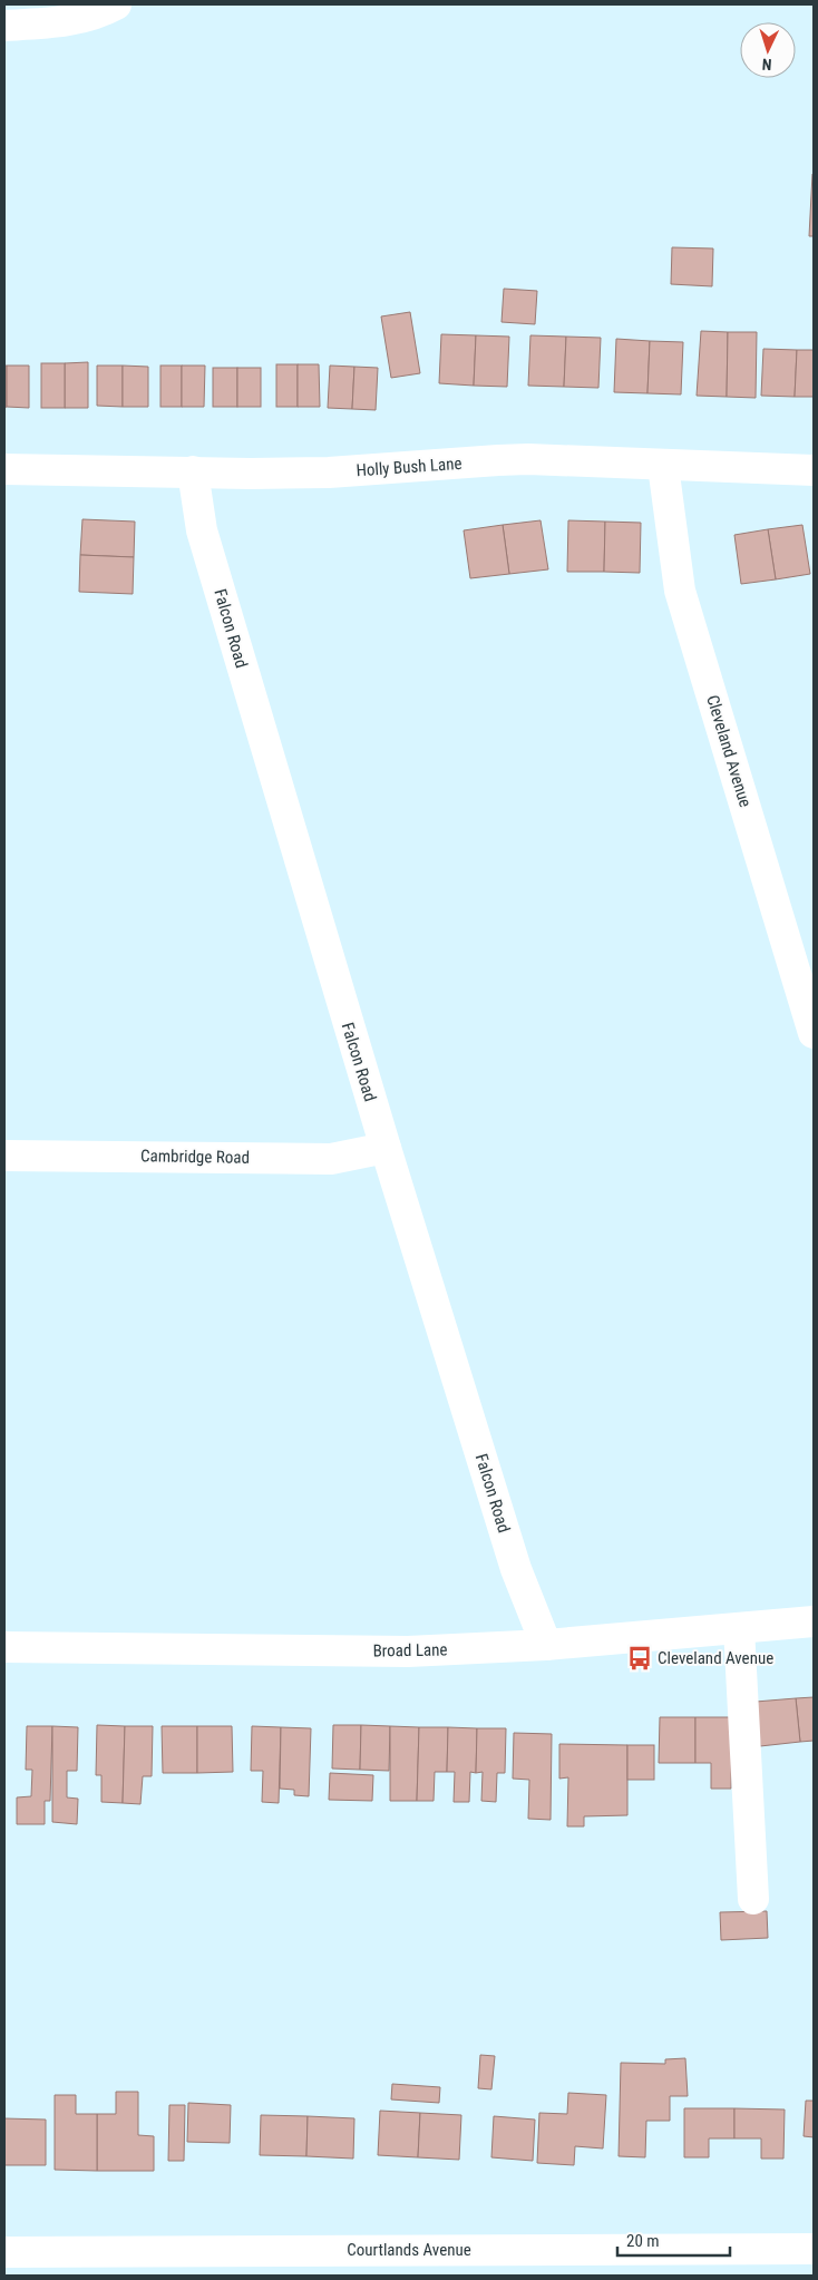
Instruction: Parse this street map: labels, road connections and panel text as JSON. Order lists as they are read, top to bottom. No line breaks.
{"streets":{"street":["Holly Bush Lane","Falcon Road","Cleveland Avenue","Cambridge Road","Broad Lane","Courtlands Avenue"]},"crossings":[["Holly Bush Lane","Falcon Road"],["Holly Bush Lane","Cleveland Avenue"],["Falcon Road","Cambridge Road"],["Falcon Road","Broad Lane"]],"places":{"bus stop":["Cleveland Avenue"]},"scale_bar":"20 m","north":"bottom"}
